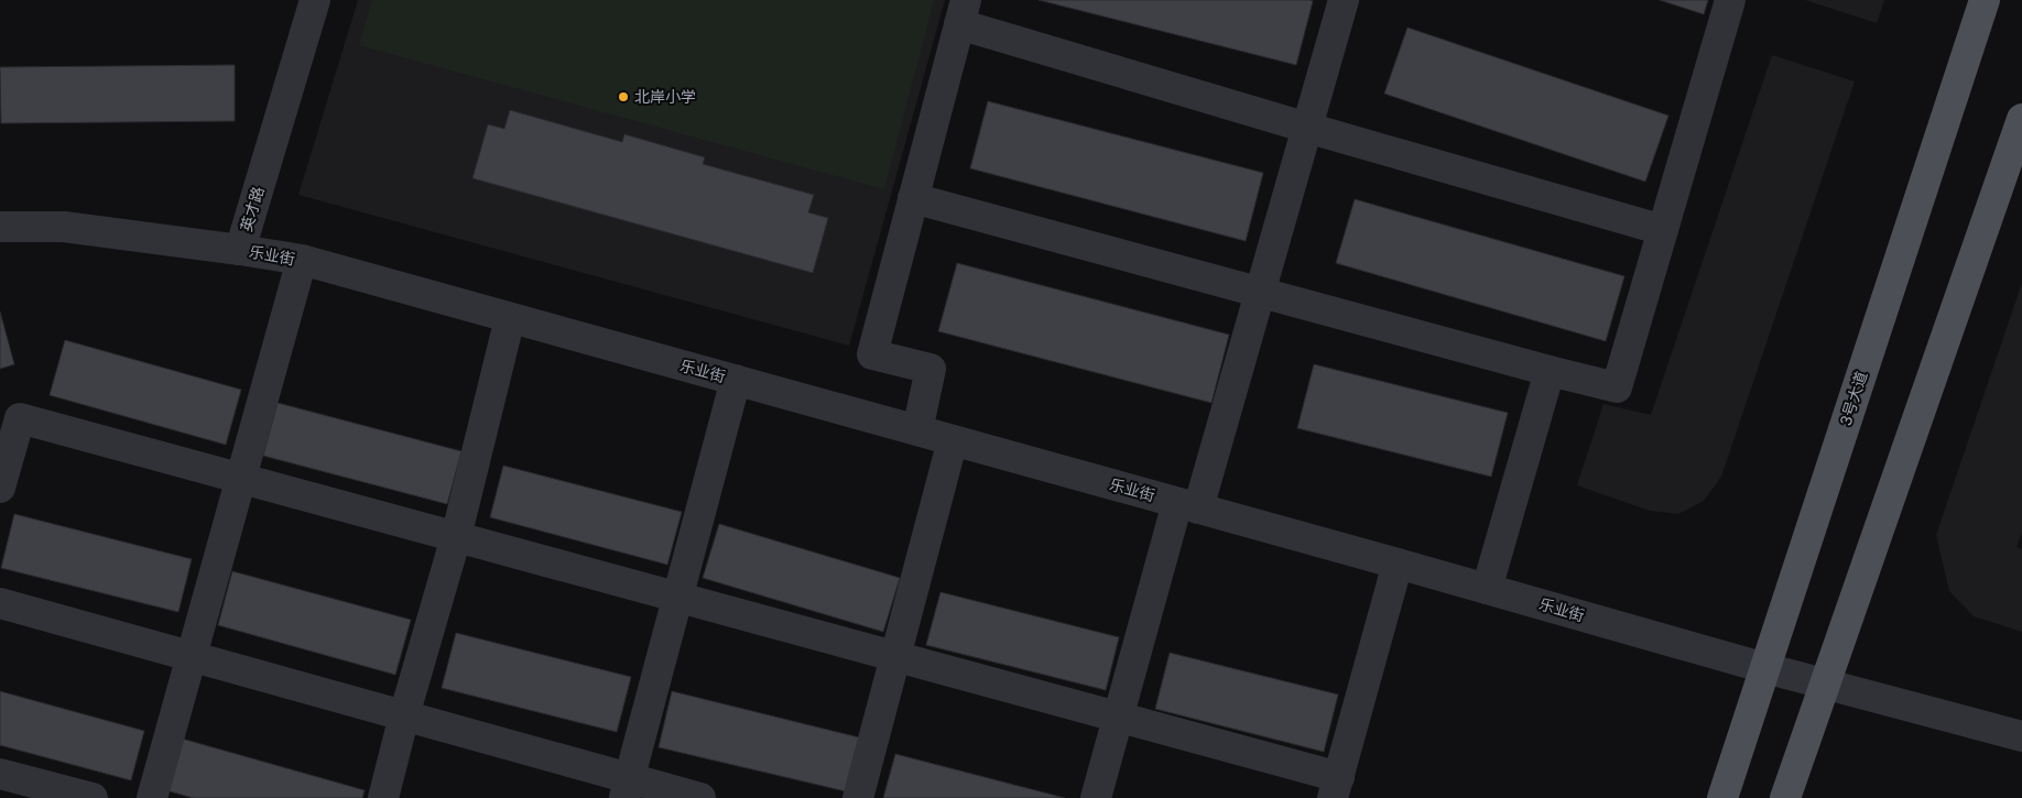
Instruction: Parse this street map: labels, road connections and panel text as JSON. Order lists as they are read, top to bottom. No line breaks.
{"streets":{"main road":["3号大道"],"street":["英才路","乐业街"]},"crossings":[["英才路","乐业街"],["乐业街","3号大道"]],"places":["北岸小学"]}
